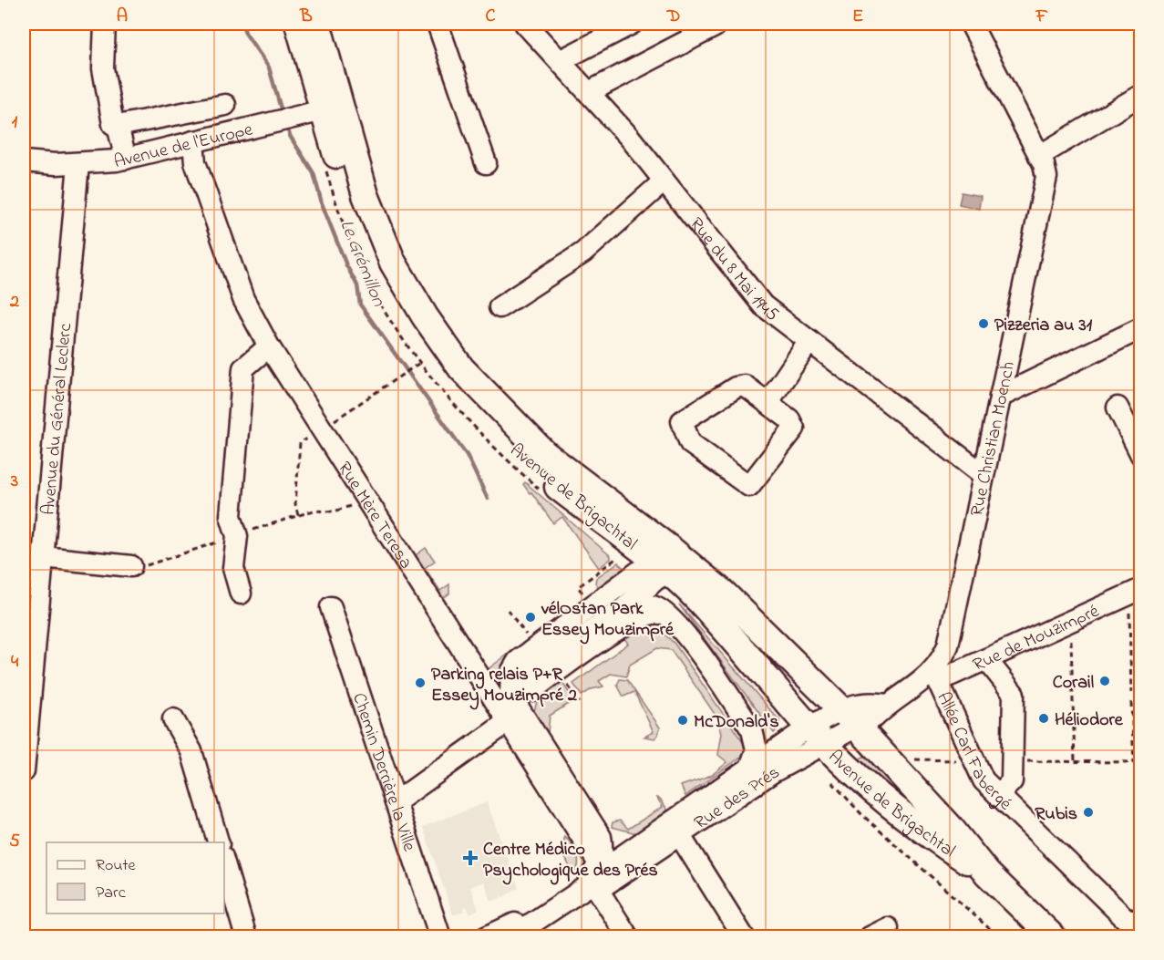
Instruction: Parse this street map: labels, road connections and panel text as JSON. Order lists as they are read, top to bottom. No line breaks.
{"streets":{"main road":["Avenue de Brigachtal"],"street":["Avenue de l'Europe","Rue du 8 Mai 1945","Avenue du Général Leclerc","Rue Christian Moench","Rue Mère Teresa","Rue de Mouzimpré","Allée Carl Fabergé","Chemin Derrière la Ville","Rue des Prés"]},"crossings":[["Avenue de l'Europe","Avenue du Général Leclerc"],["Avenue de l'Europe","Avenue de Brigachtal"],["Avenue de l'Europe","Rue Mère Teresa"],["Rue du 8 Mai 1945","Rue Christian Moench"],["Rue Christian Moench","Rue de Mouzimpré"],["Rue Christian Moench","Allée Carl Fabergé"],["Rue Christian Moench","Rue des Prés"],["Avenue de Brigachtal","Rue des Prés"],["Rue Mère Teresa","Rue des Prés"],["Rue de Mouzimpré","Allée Carl Fabergé"],["Rue de Mouzimpré","Rue des Prés"],["Allée Carl Fabergé","Rue des Prés"]],"water":["Le Grémillon"],"places":{"other":["Pizzeria au 31","vélOstan Park Essey Mouzimpré","Corail","Parking relais P+R Essey Mouzimpré 2","Héliodore","McDonald's","Rubis"],"health":["Centre Médico Psychologique des Prés"]},"legend":["Route","Parc"],"grid":{"columns":["A","B","C","D","E","F"],"rows":["1","2","3","4","5"]}}
